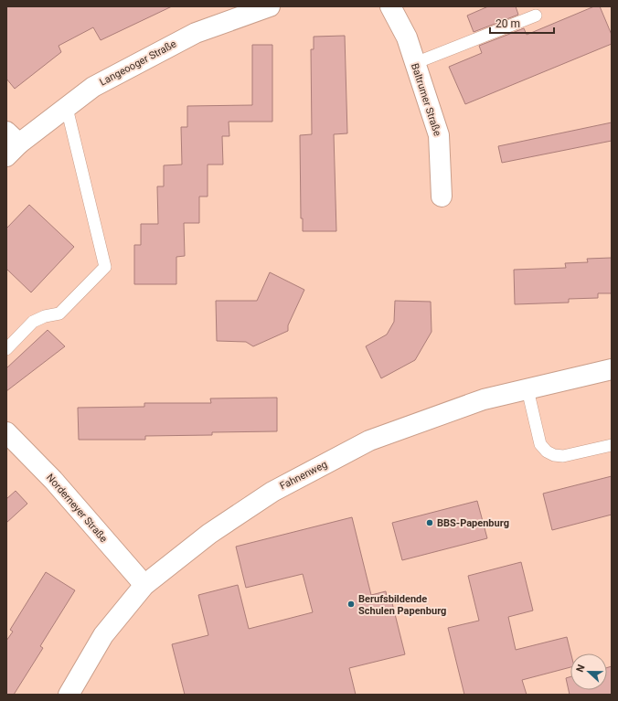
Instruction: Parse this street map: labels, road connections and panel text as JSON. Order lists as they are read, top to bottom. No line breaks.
{"streets":{"street":["Langeooger Straße","Baltrumer Straße","Fahnenweg","Norderneyer Straße"]},"crossings":[["Fahnenweg","Norderneyer Straße"]],"places":["BBS-Papenburg","Berufsbildende Schulen Papenburg"],"scale_bar":"20 m","north":"left"}
